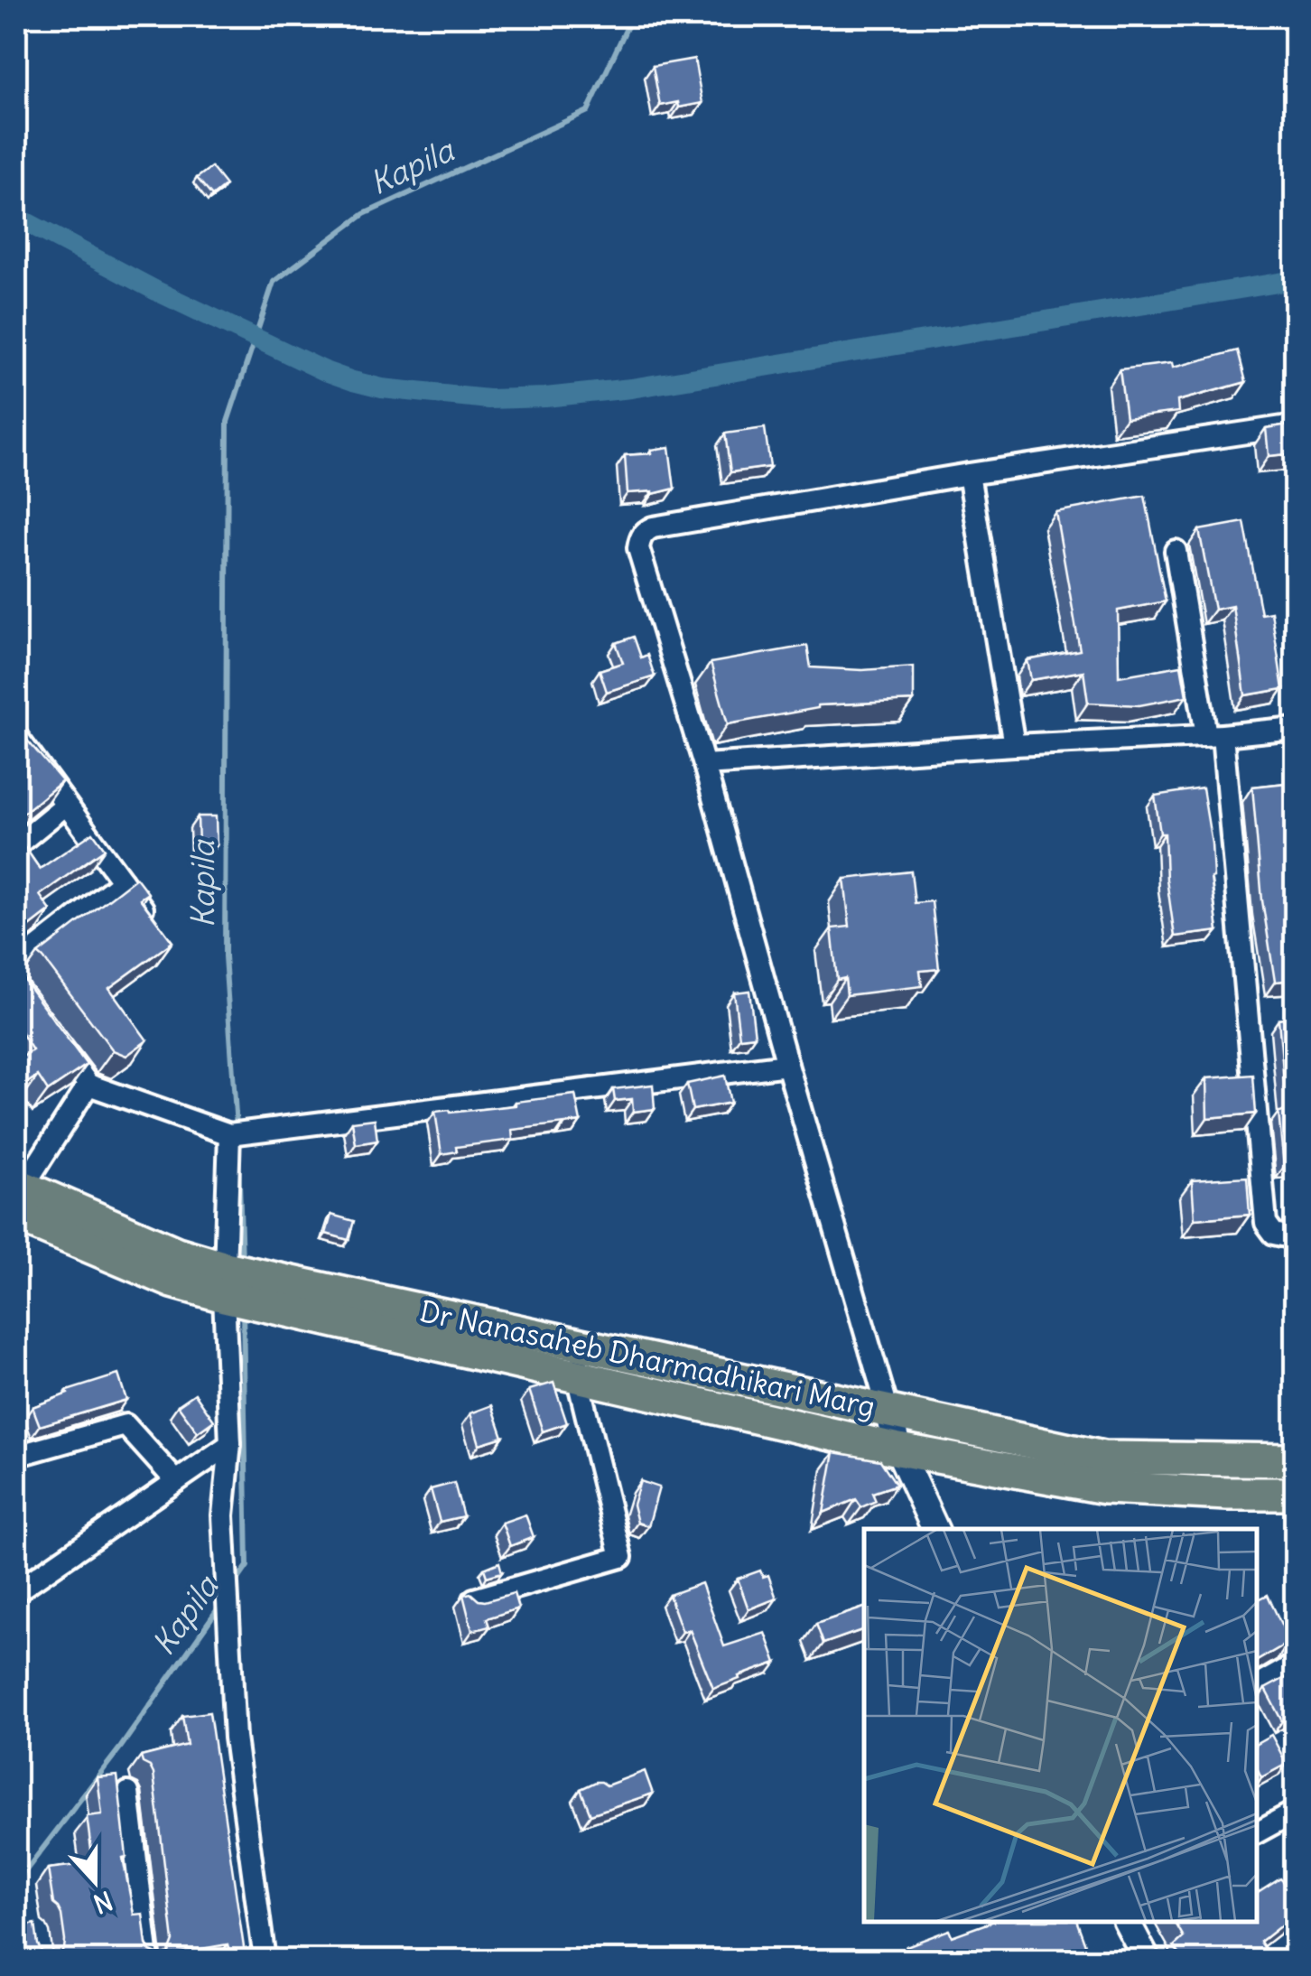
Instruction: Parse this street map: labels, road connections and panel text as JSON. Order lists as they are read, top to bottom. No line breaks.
{"streets":{"main road":["Dr Nanasaheb Dharmadhikari Marg"]},"water":["Kapila"],"north":"bottom"}
